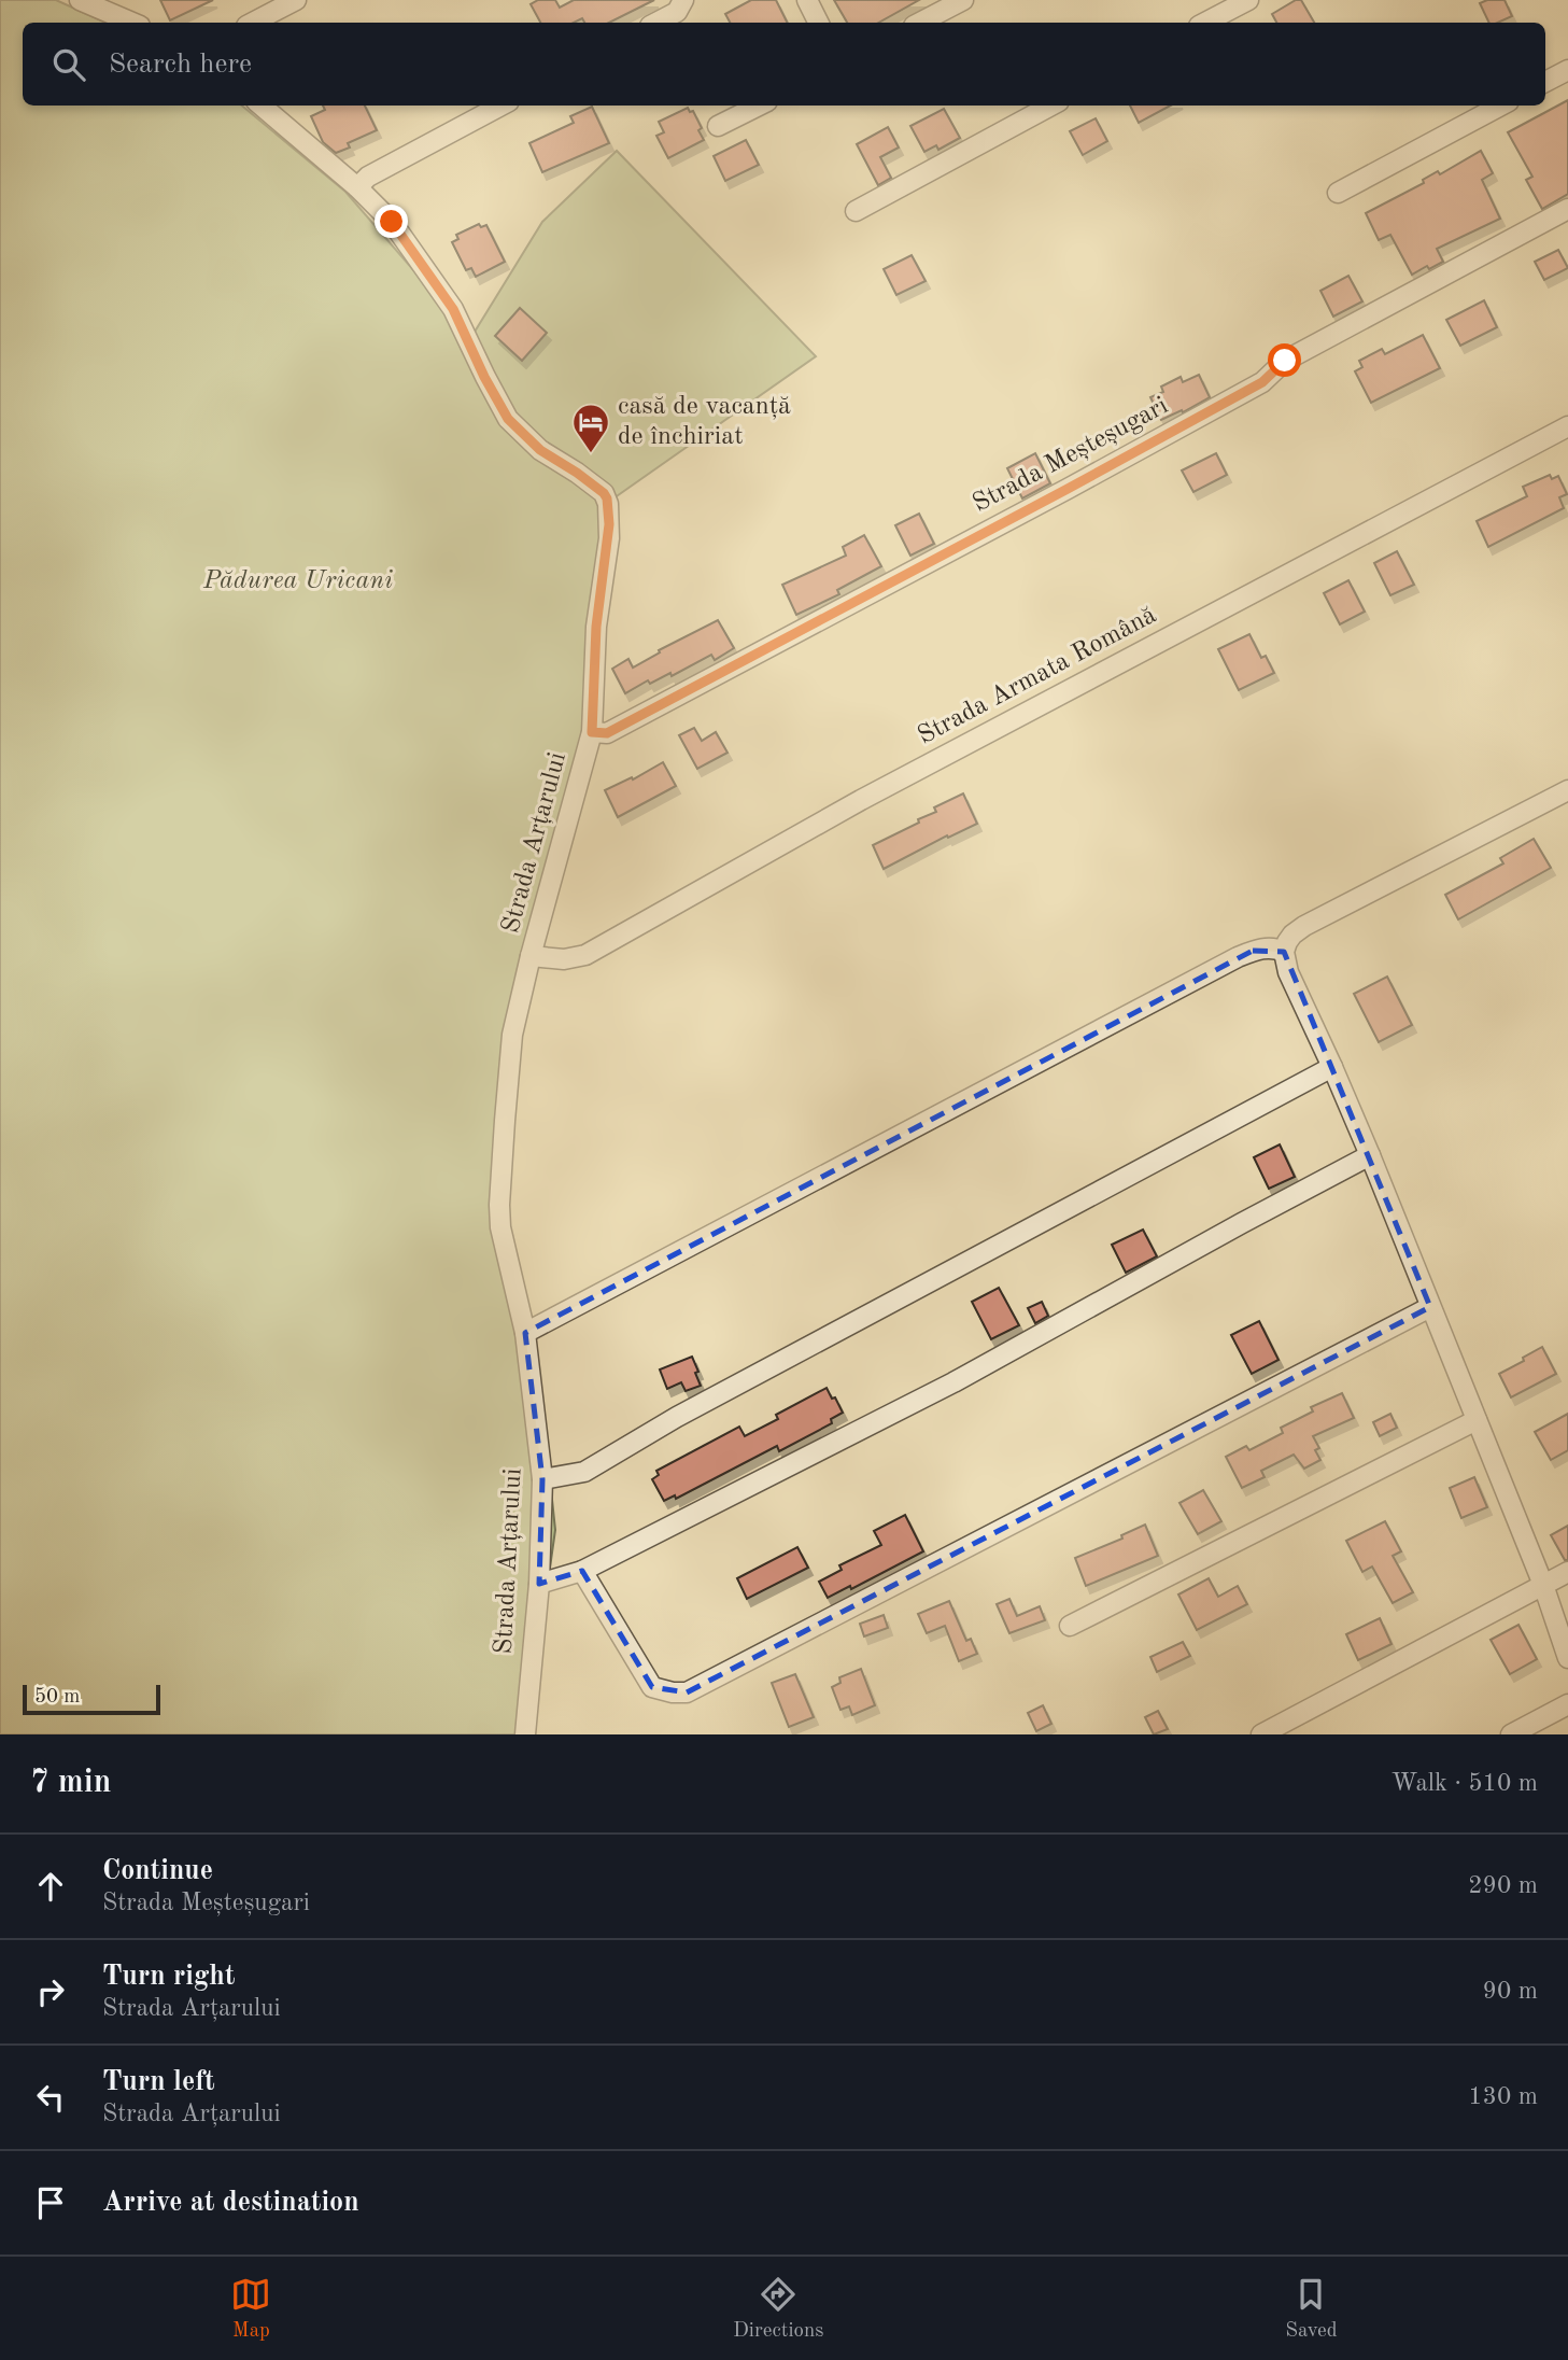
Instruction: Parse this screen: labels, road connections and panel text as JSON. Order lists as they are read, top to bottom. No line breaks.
{"streets":{"street":["Strada Meșteșugari","Strada Armata Română","Strada Arțarului"]},"crossings":[["Strada Meșteșugari","Strada Arțarului"],["Strada Armata Română","Strada Arțarului"]],"parks":["Pădurea Uricani"],"places":{"hotel":["casă de vacanță de închiriat"]},"scale_bar":"50 m","page":{"search":"Search here","scale":"50 m","heading":["7 min","Walk · 510 m"],"list":[["Continue","Strada Meșteșugari","290 m"],["Turn right","Strada Arțarului","90 m"],["Turn left","Strada Arțarului","130 m"],"Arrive at destination"],"nav":["Map","Directions","Saved"]}}
